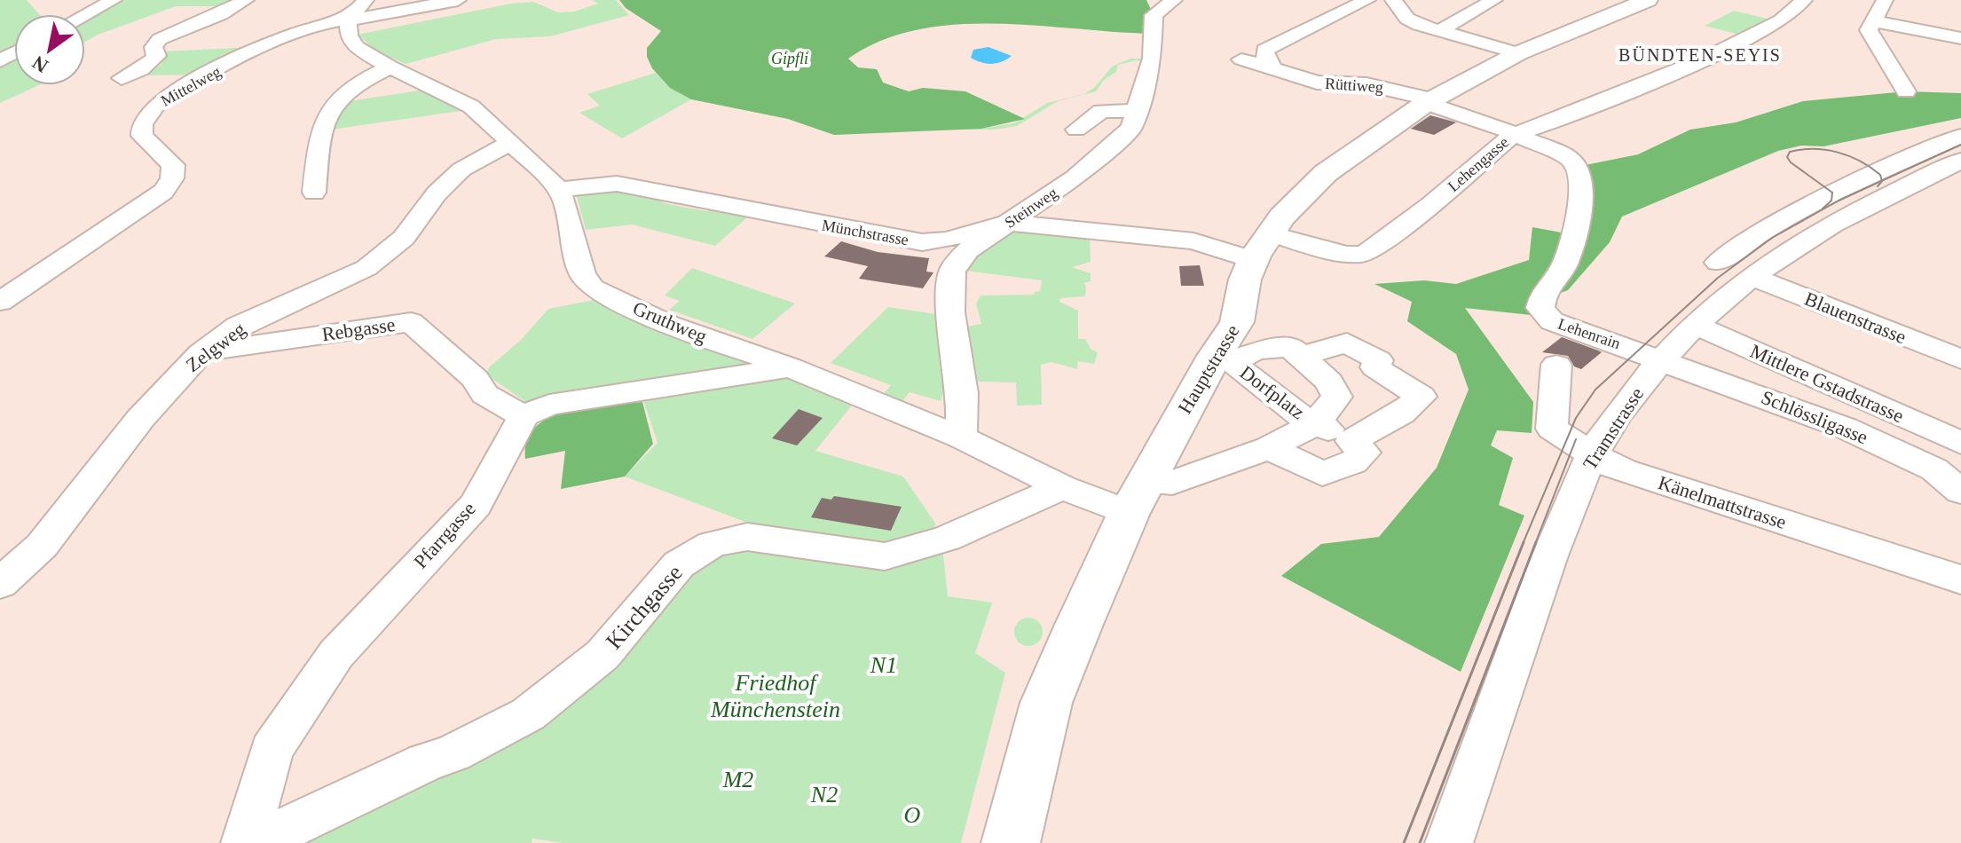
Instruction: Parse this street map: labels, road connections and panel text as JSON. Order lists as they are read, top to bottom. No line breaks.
{"streets":{"main road":["Hauptstrasse"],"street":["Rüttiweg","Mittelweg","Lehengasse","Steinweg","Münchstrasse","Blauenstrasse","Gruthweg","Rebgasse","Lehenrain","Zelgweg","Mittlere Gstadstrasse","Dorfplatz","Schlössligasse","Tramstrasse","Känelmattstrasse","Pfarrgasse","Kirchgasse"]},"crossings":[["Rüttiweg","Lehenrain"],["Rüttiweg","Hauptstrasse"],["Lehengasse","Münchstrasse"],["Lehengasse","Lehenrain"],["Lehengasse","Hauptstrasse"],["Steinweg","Münchstrasse"],["Steinweg","Gruthweg"],["Münchstrasse","Gruthweg"],["Münchstrasse","Hauptstrasse"],["Blauenstrasse","Tramstrasse"],["Gruthweg","Hauptstrasse"],["Gruthweg","Kirchgasse"],["Rebgasse","Zelgweg"],["Rebgasse","Pfarrgasse"],["Lehenrain","Hauptstrasse"],["Lehenrain","Schlössligasse"],["Lehenrain","Tramstrasse"],["Hauptstrasse","Dorfplatz"],["Mittlere Gstadstrasse","Tramstrasse"],["Schlössligasse","Tramstrasse"],["Tramstrasse","Känelmattstrasse"]],"districts":["BÜNDTEN-SEYIS"],"parks":["Gipfli","N1","Friedhof Münchenstein","M2","N2","O"],"north":"bottom left"}
